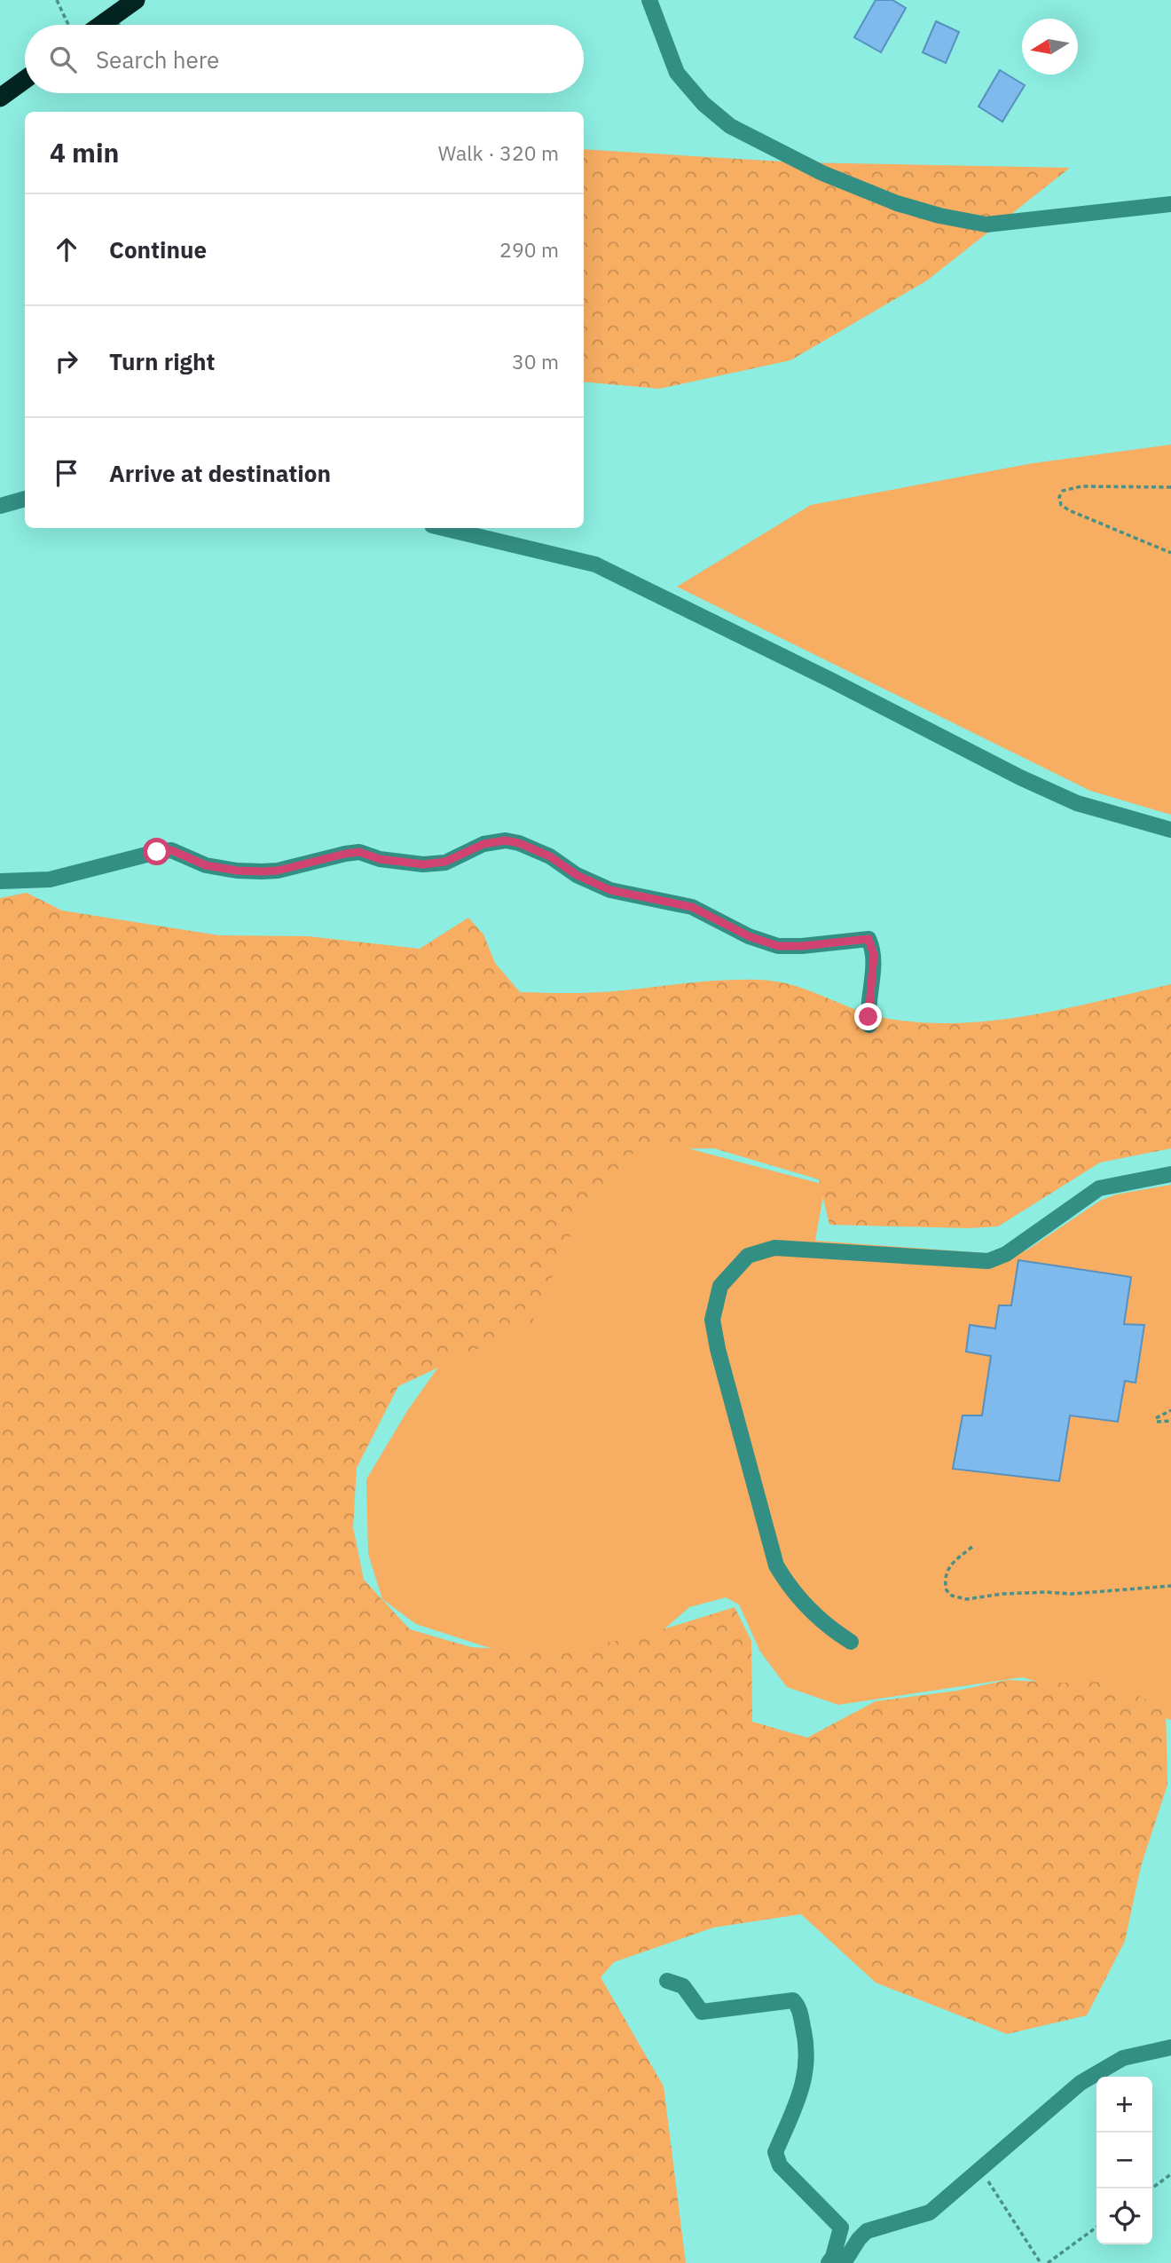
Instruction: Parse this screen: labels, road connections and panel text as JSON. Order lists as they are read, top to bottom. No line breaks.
{"north":"left","page":{"search":"Search here","heading":["4 min","Walk · 320 m"],"list":[["Continue","290 m"],["Turn right","30 m"],"Arrive at destination"],"map_buttons":["+","−"]}}
